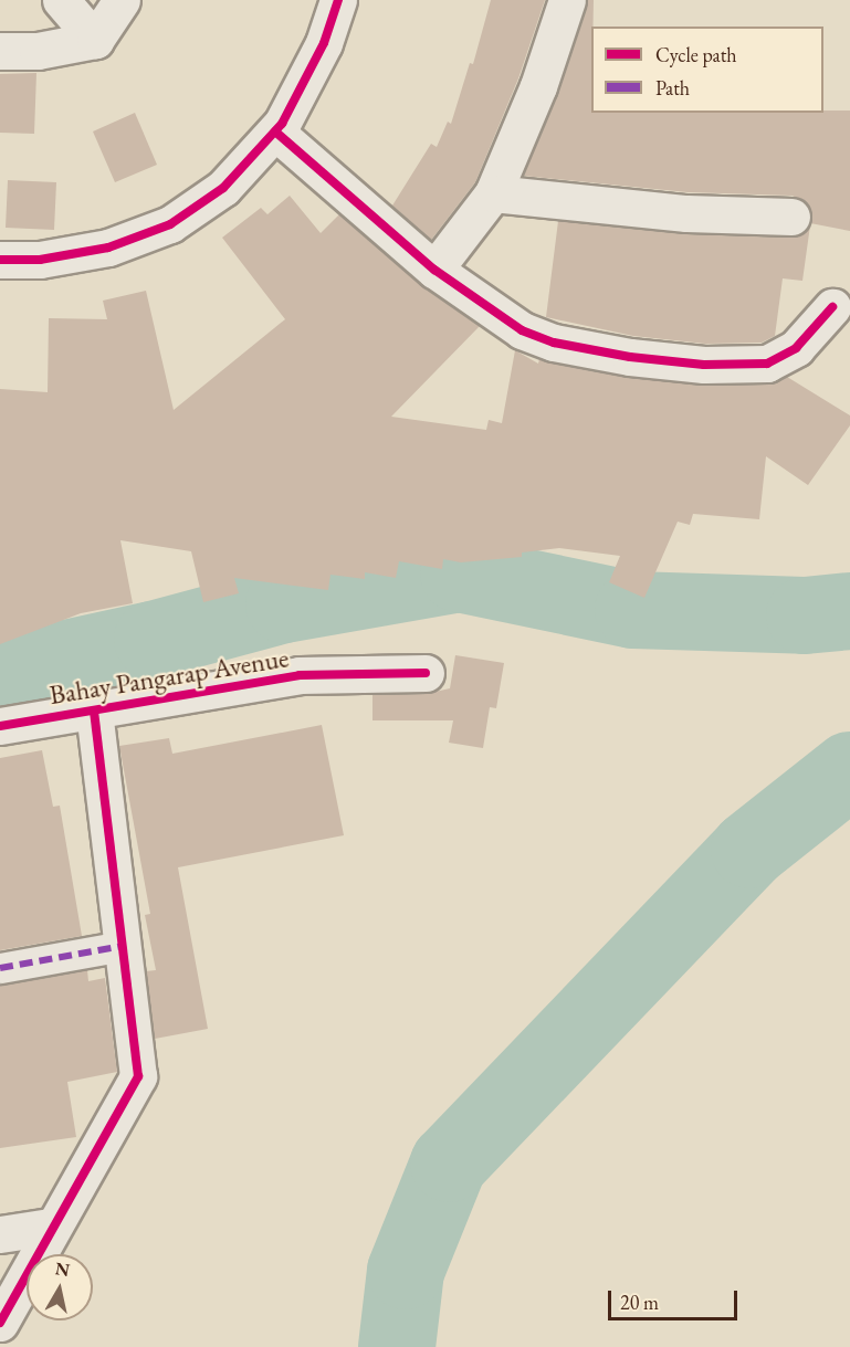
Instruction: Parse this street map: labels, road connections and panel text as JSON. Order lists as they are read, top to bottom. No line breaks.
{"streets":{"street":["Bahay Pangarap Avenue"]},"legend":["Cycle path","Path"],"scale_bar":"20 m","north":"top"}
